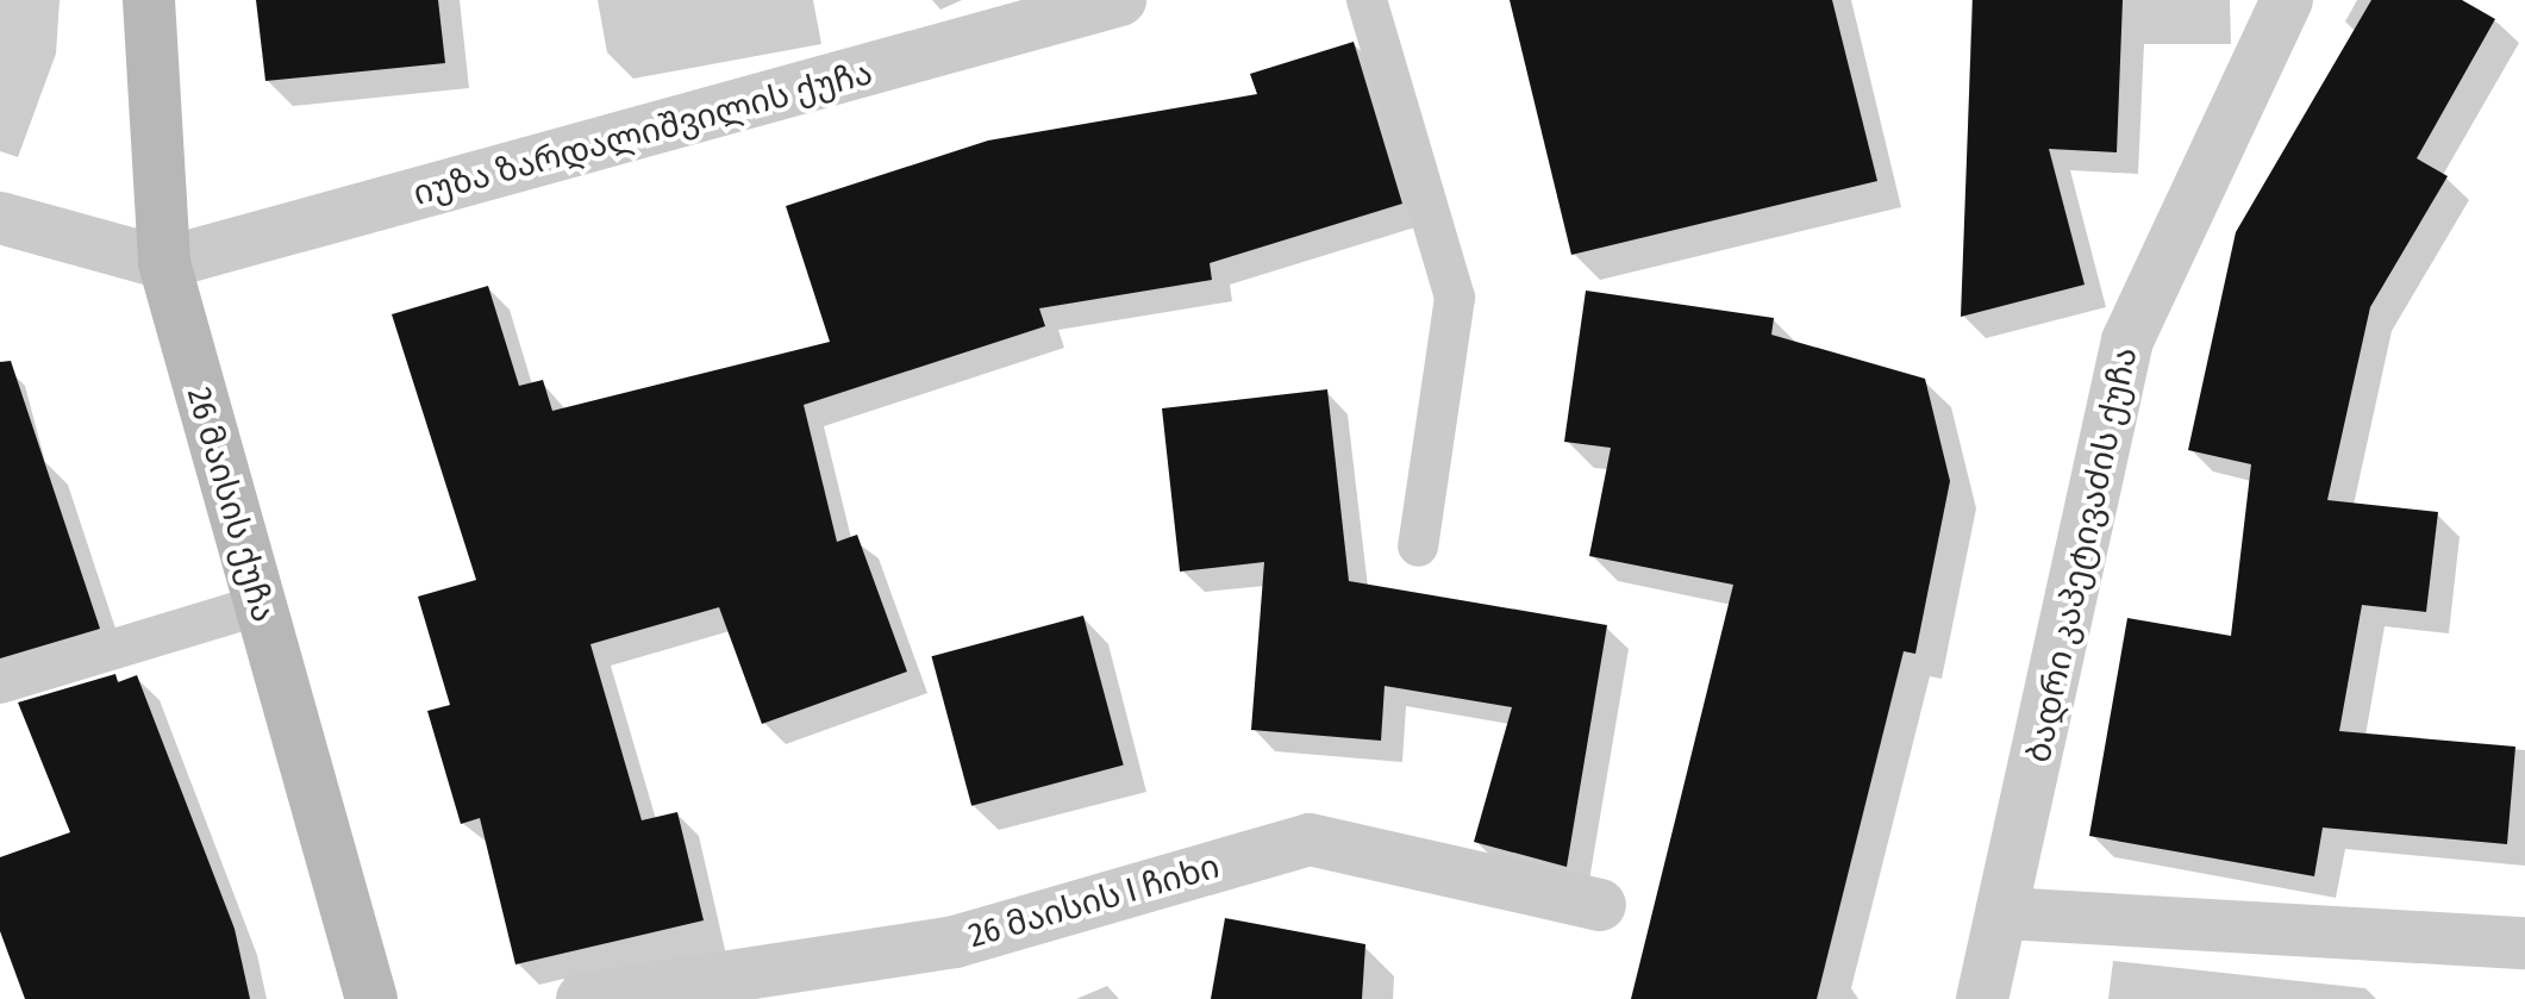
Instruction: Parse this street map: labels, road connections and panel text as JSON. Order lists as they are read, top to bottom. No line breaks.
{"streets":{"main road":["26 მაისის ქუჩა"],"street":["იუზა ზარდალიშვილის ქუჩა","ბადრი კაპეტივაძის ქუჩა","26 მაისის I ჩიხი"]},"crossings":[["იუზა ზარდალიშვილის ქუჩა","26 მაისის ქუჩა"]]}
